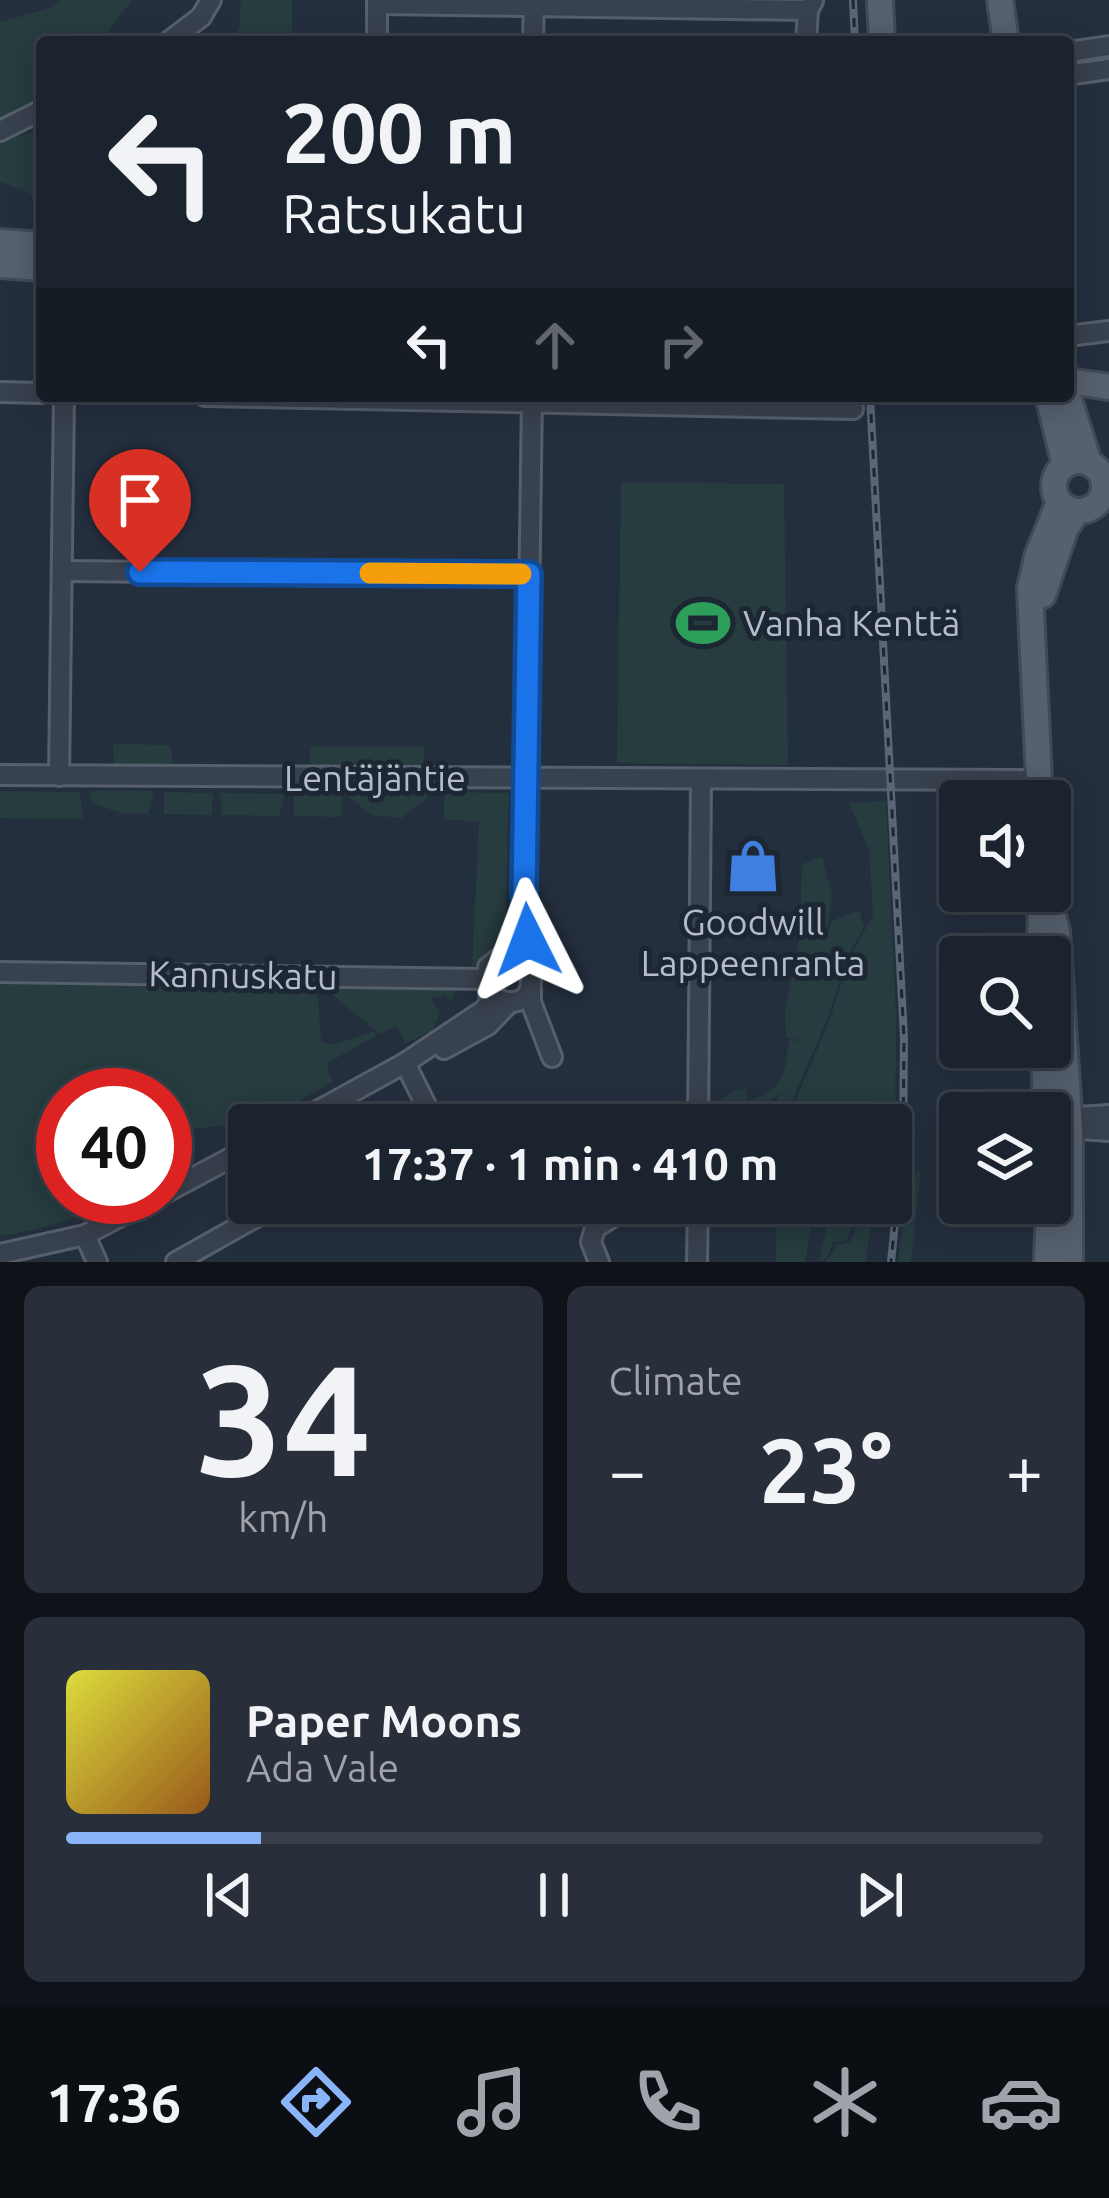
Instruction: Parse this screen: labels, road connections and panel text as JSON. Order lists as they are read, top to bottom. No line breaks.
{"streets":{"street":["Lentäjäntie","Kannuskatu"]},"places":{"sports":["Vanha Kenttä"],"shop":["Goodwill Lappeenranta"]},"page":{"turn":["200 m","Ratsukatu"],"limit":"40","trip":"17:37 · 1 min · 410 m","tile":[["34","km/h"],"Climate"],"heat":["−","23°","+"],"song":["Paper Moons","Ada Vale"],"tabs":"17:36"}}
